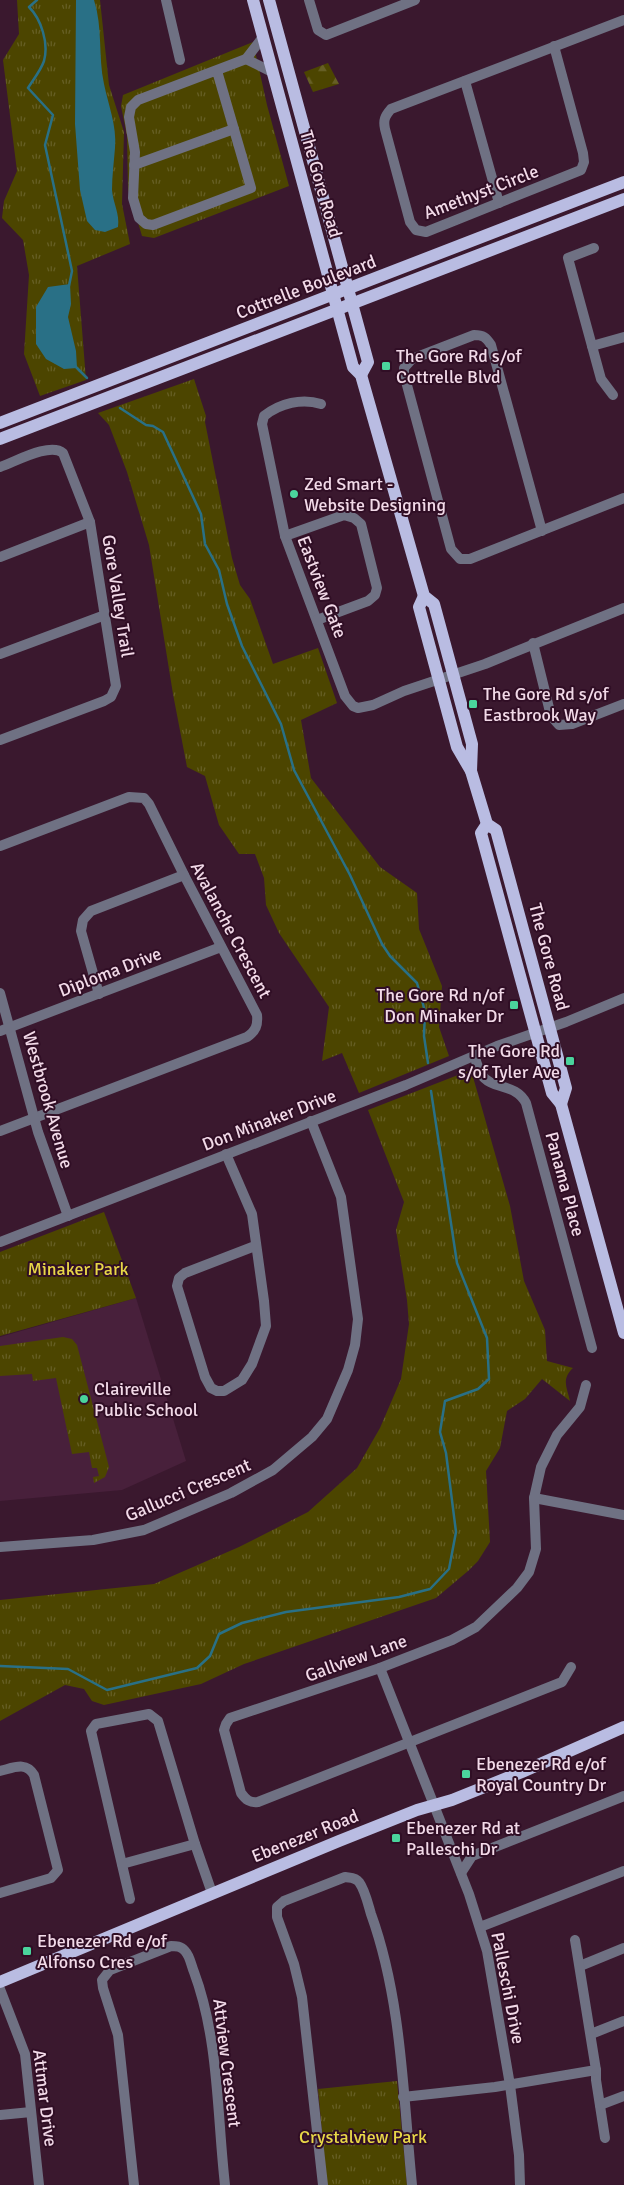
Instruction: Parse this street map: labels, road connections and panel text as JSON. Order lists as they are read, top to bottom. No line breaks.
{"streets":{"main road":["The Gore Road","Cottrelle Boulevard","Ebenezer Road"],"street":["Amethyst Circle","Eastview Gate","Gore Valley Trail","Avalanche Crescent","Diploma Drive","Westbrook Avenue","Don Minaker Drive","Panama Place","Gallucci Crescent","Gallview Lane","Palleschi Drive","Attview Crescent","Attmar Drive"]},"crossings":[["The Gore Road","Cottrelle Boulevard"],["The Gore Road","Eastview Gate"],["The Gore Road","Don Minaker Drive"],["Avalanche Crescent","Diploma Drive"],["Avalanche Crescent","Westbrook Avenue"],["Diploma Drive","Westbrook Avenue"],["Westbrook Avenue","Don Minaker Drive"],["Don Minaker Drive","Panama Place"],["Don Minaker Drive","Gallucci Crescent"],["Gallview Lane","Palleschi Drive"],["Ebenezer Road","Palleschi Drive"]],"parks":["Minaker Park","Crystalview Park"],"places":{"transit":["The Gore Rd s/of Cottrelle Blvd","The Gore Rd s/of Eastbrook Way","The Gore Rd n/of Don Minaker Dr","The Gore Rd s/of Tyler Ave","Ebenezer Rd e/of Royal Country Dr","Ebenezer Rd at Palleschi Dr","Ebenezer Rd e/of Alfonso Cres"],"other":["Zed Smart - Website Designing","Claireville Public School"]}}
